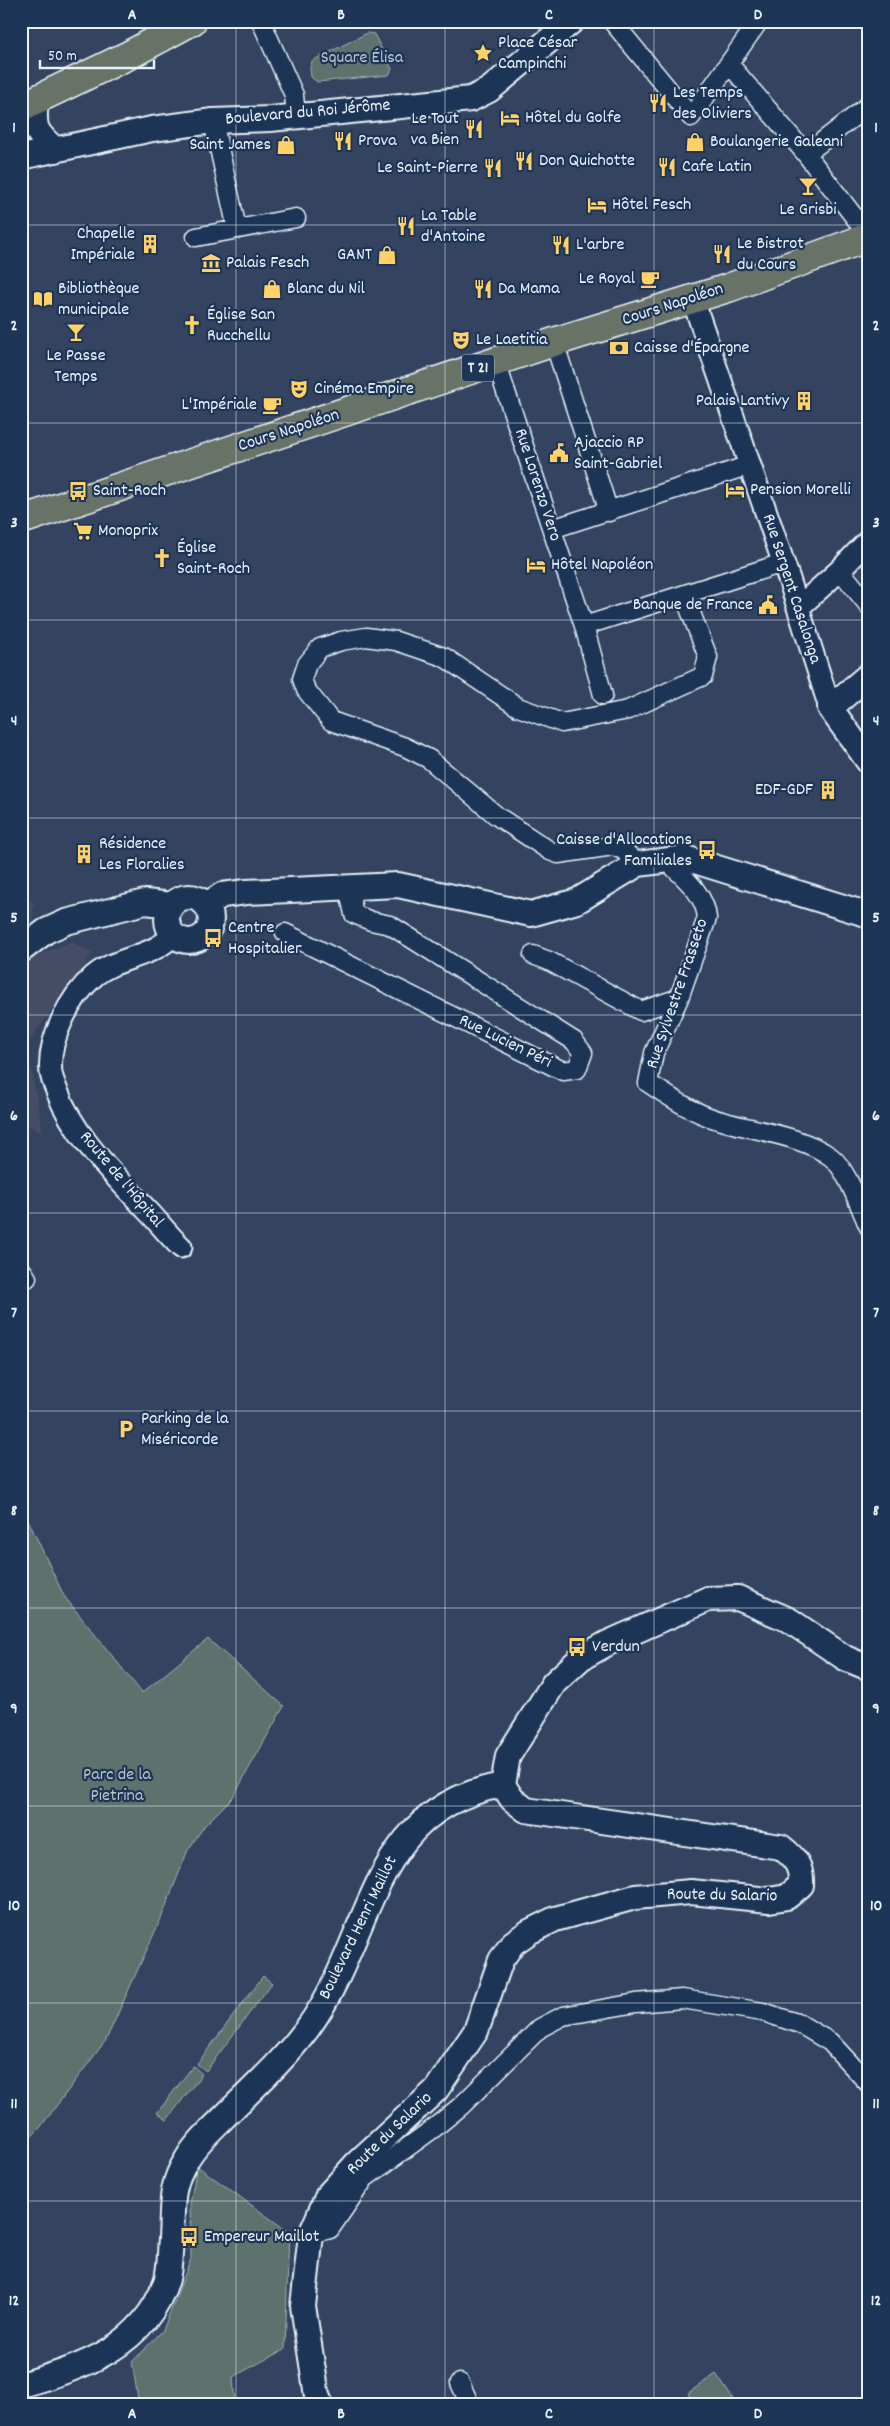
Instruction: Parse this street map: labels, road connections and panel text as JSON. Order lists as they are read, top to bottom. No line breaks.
{"streets":{"main road":["Boulevard du Roi Jérôme","Cours Napoléon","T 21","Route du Salario","Boulevard Henri Maillot"],"street":["Rue Lorenzo Vero","Rue Sergent Casalonga","Rue Sylvestre Frasseto","Rue Lucien Péri","Route de l'Hôpital"]},"crossings":[["Cours Napoléon","Rue Lorenzo Vero"],["Cours Napoléon","Rue Sergent Casalonga"],["Route du Salario","Boulevard Henri Maillot"]],"parks":["Square Élisa","Parc de la Pietrina"],"places":{"place":["Place César Campinchi"],"restaurant":["Les Temps des Oliviers","Le Tout va Bien","Prova","Don Quichotte","Cafe Latin","Le Saint-Pierre","La Table d'Antoine","L'arbre","Le Bistrot du Cours","Da Mama"],"hotel":["Hôtel du Golfe","Hôtel Fesch","Pension Morelli","Hôtel Napoléon"],"shop":["Boulangerie Galeani","Saint James","GANT","Blanc du Nil"],"bar":["Le Grisbi","Le Passe Temps"],"building":["Chapelle Impériale","Palais Lantivy","EDF-GDF","Résidence Les Floralies"],"museum":["Palais Fesch"],"cafe":["Le Royal","L'Impériale"],"library":["Bibliothèque municipale"],"church":["Église San Rucchellu","Église Saint-Roch"],"theatre":["Le Laetitia","Cinéma Empire"],"bank":["Caisse d'Épargne"],"public building":["Ajaccio RP Saint-Gabriel","Banque de France"],"bus stop":["Saint-Roch","Caisse d'Allocations Familiales","Centre Hospitalier","Verdun","Empereur Maillot"],"supermarket":["Monoprix"],"parking":["Parking de la Miséricorde"]},"scale_bar":"50 m","grid":{"columns":["A","B","C","D"],"rows":["1","2","3","4","5","6","7","8","9","10","11","12"]}}
